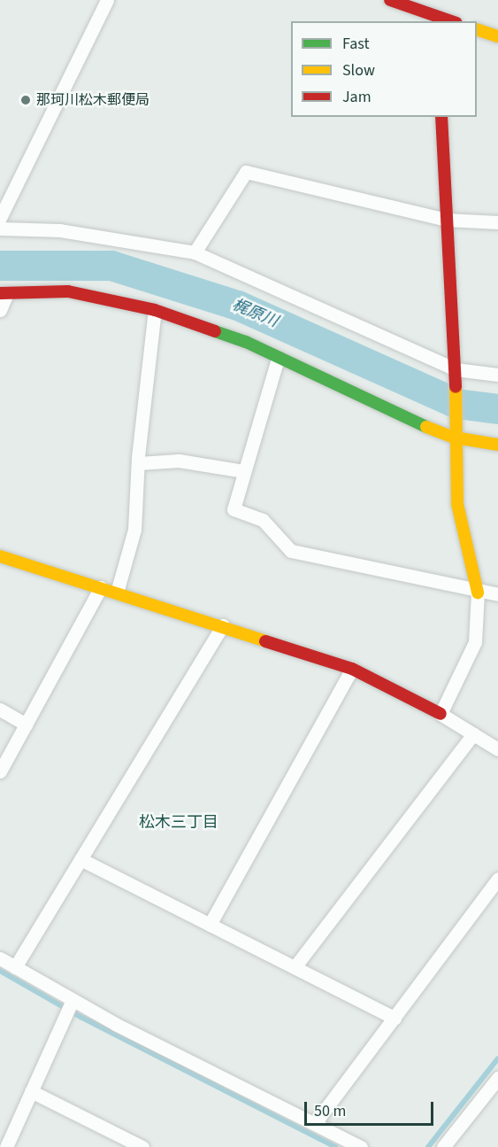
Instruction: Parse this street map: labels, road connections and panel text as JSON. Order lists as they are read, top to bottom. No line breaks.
{"districts":["松木三丁目"],"water":["梶原川"],"places":["那珂川松木郵便局"],"legend":["Fast","Slow","Jam"],"scale_bar":"50 m"}
